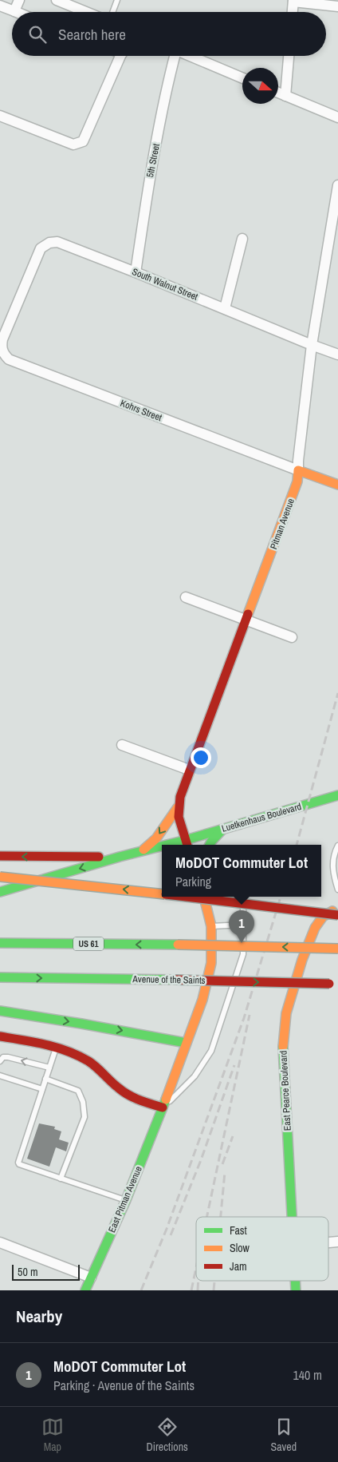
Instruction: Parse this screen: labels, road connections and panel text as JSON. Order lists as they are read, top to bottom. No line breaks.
{"streets":{"main road":["Kohrs Street","Pitman Avenue","Luetkenhaus Boulevard","US 61","Avenue of the Saints","East Pearce Boulevard","East Pitman Avenue"],"street":["5th Street","South Walnut Street"]},"crossings":[["5th Street","South Walnut Street"],["South Walnut Street","Kohrs Street"],["South Walnut Street","Pitman Avenue"],["Kohrs Street","Pitman Avenue"],["Pitman Avenue","Luetkenhaus Boulevard"]],"legend":["Fast","Slow","Jam"],"scale_bar":"50 m","north":"right","page":{"search":"Search here","popup":["MoDOT Commuter Lot","Parking"],"pins":"1","scale":"50 m","heading":"Nearby","list":[{"mark":"1","name":"MoDOT Commuter Lot","note":"Parking · Avenue of the Saints","value":"140 m"}],"nav":["Map","Directions","Saved"]}}
